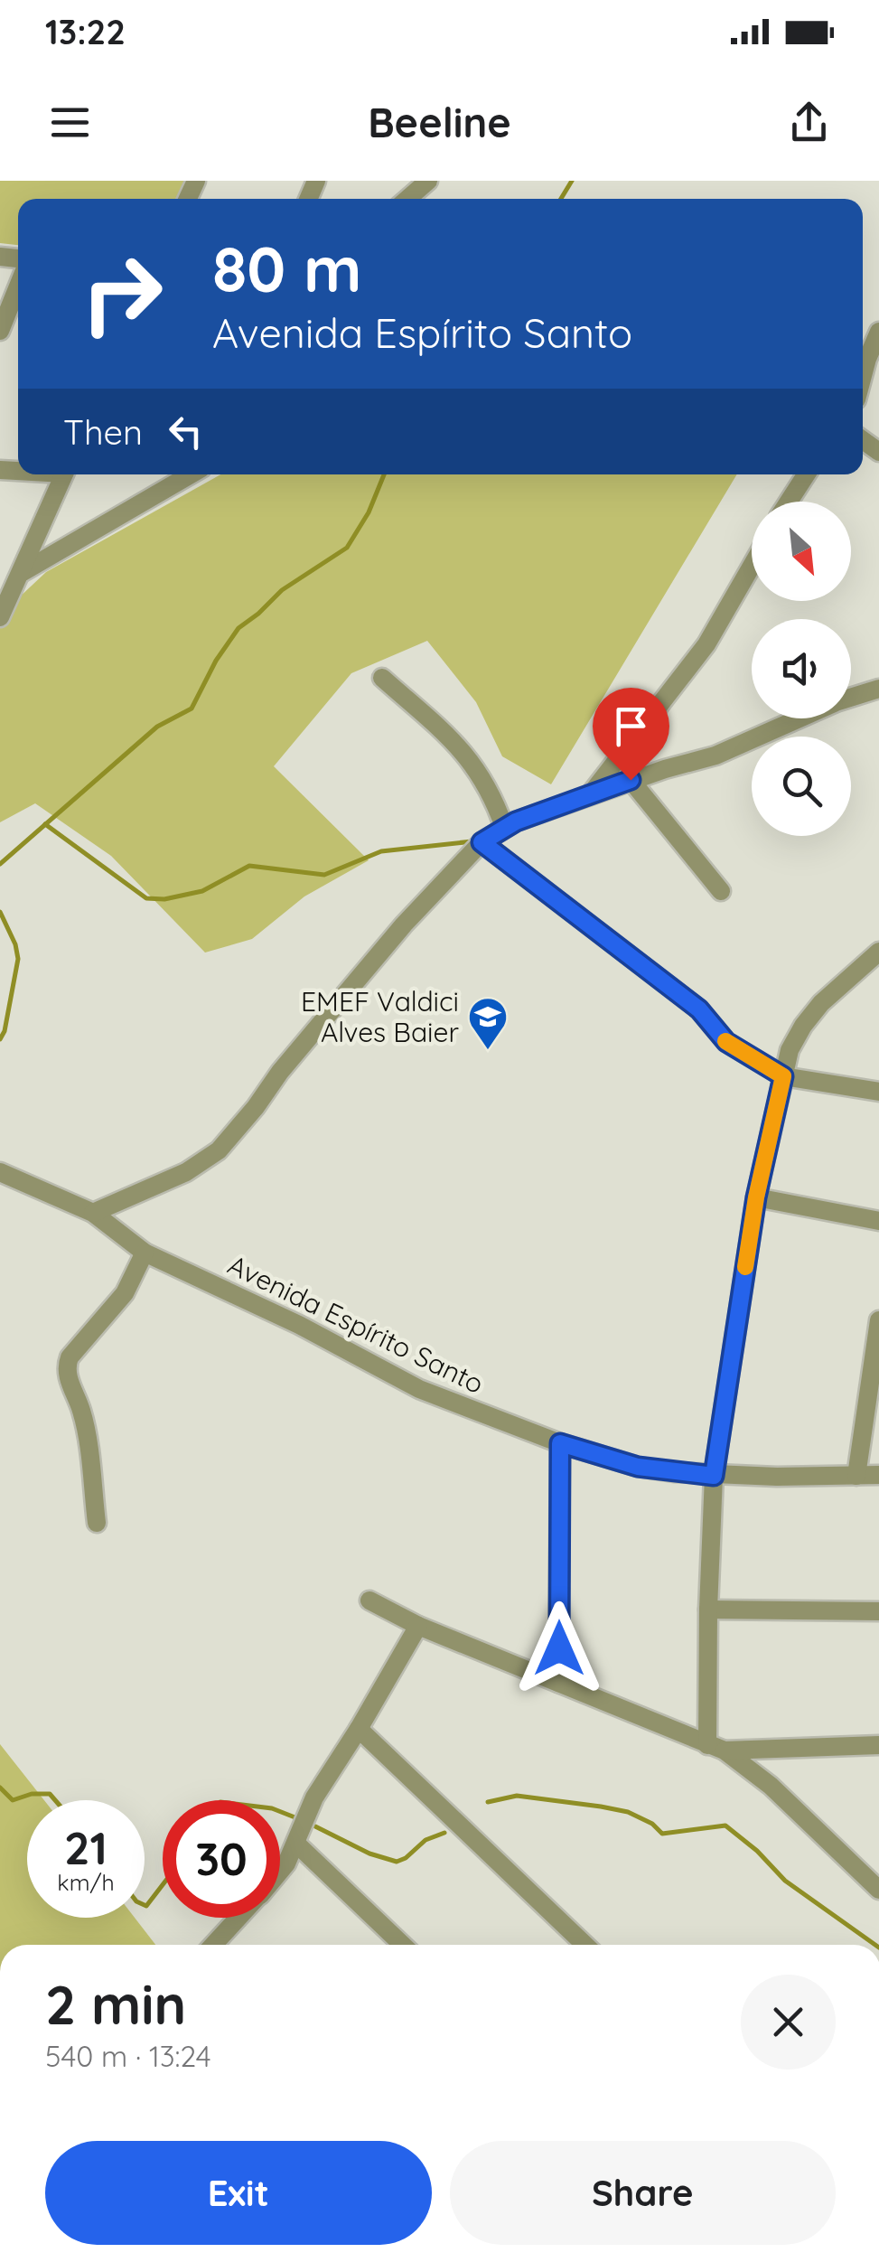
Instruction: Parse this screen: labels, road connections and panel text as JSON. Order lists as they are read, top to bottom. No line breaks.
{"streets":{"street":["Avenida Espírito Santo"]},"places":{"school or university":["EMEF Valdici Alves Baier"]},"north":"bottom right","page":{"status":"13:22","header":"Beeline","turn":["80 m","Avenida Espírito Santo"],"then":"Then","speed":"21 km/h","limit":"30","heading":["2 min","540 m · 13:24"],"buttons":["Exit","Share"]}}
